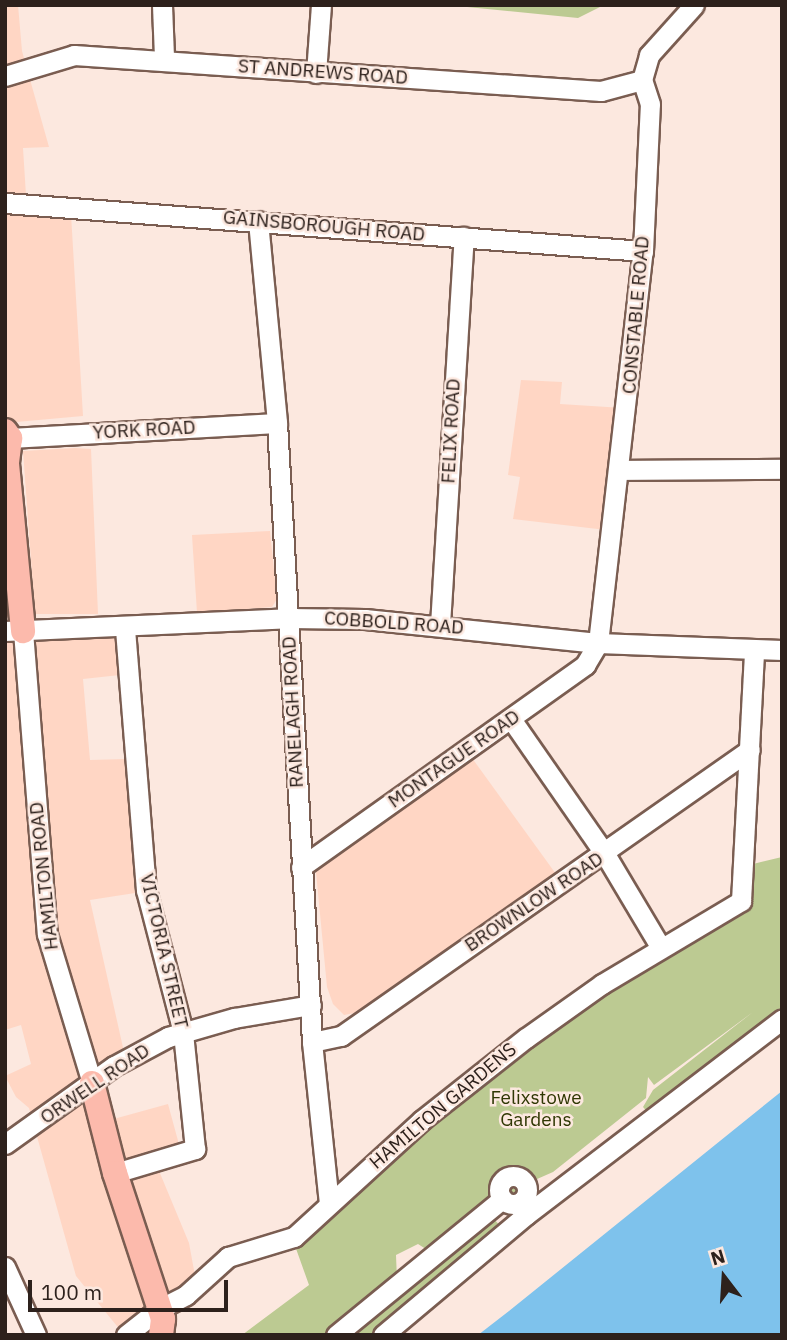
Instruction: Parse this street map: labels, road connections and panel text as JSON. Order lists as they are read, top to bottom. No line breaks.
{"streets":{"main road":["HAMILTON ROAD"],"street":["ST ANDREWS ROAD","GAINSBOROUGH ROAD","CONSTABLE ROAD","YORK ROAD","FELIX ROAD","COBBOLD ROAD","RANELAGH ROAD","MONTAGUE ROAD","BROWNLOW ROAD","VICTORIA STREET","ORWELL ROAD","HAMILTON GARDENS"]},"crossings":[["ST ANDREWS ROAD","CONSTABLE ROAD"],["GAINSBOROUGH ROAD","CONSTABLE ROAD"],["GAINSBOROUGH ROAD","FELIX ROAD"],["GAINSBOROUGH ROAD","RANELAGH ROAD"],["CONSTABLE ROAD","COBBOLD ROAD"],["CONSTABLE ROAD","MONTAGUE ROAD"],["YORK ROAD","RANELAGH ROAD"],["YORK ROAD","HAMILTON ROAD"],["FELIX ROAD","COBBOLD ROAD"],["COBBOLD ROAD","RANELAGH ROAD"],["COBBOLD ROAD","MONTAGUE ROAD"],["COBBOLD ROAD","HAMILTON ROAD"],["COBBOLD ROAD","VICTORIA STREET"],["RANELAGH ROAD","MONTAGUE ROAD"],["RANELAGH ROAD","BROWNLOW ROAD"],["RANELAGH ROAD","ORWELL ROAD"],["RANELAGH ROAD","HAMILTON GARDENS"],["HAMILTON ROAD","VICTORIA STREET"],["HAMILTON ROAD","ORWELL ROAD"],["HAMILTON ROAD","HAMILTON GARDENS"],["BROWNLOW ROAD","HAMILTON GARDENS"],["VICTORIA STREET","ORWELL ROAD"]],"parks":["Felixstowe Gardens"],"scale_bar":"100 m","north":"top"}
